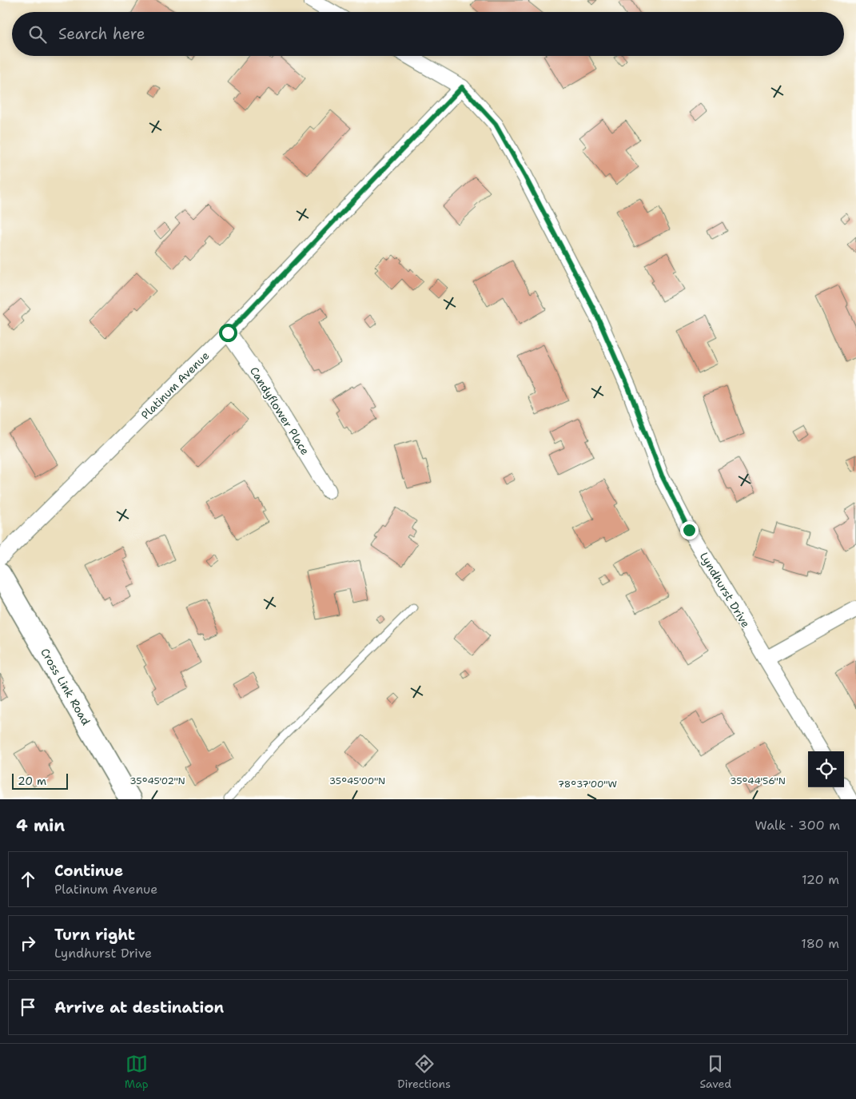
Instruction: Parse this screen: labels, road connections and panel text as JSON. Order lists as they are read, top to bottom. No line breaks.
{"streets":{"street":["Platinum Avenue","Candyflower Place","Lyndhurst Drive","Cross Link Road"]},"crossings":[["Platinum Avenue","Candyflower Place"],["Platinum Avenue","Lyndhurst Drive"]],"scale_bar":"20 m","page":{"search":"Search here","scale":"20 m","heading":["4 min","Walk · 300 m"],"list":[["Continue","Platinum Avenue","120 m"],["Turn right","Lyndhurst Drive","180 m"],"Arrive at destination"],"nav":["Map","Directions","Saved"]},"coordinates":["35°45'02\"N","35°45'00\"N","35°44'56\"N","78°37'00\"W"]}
